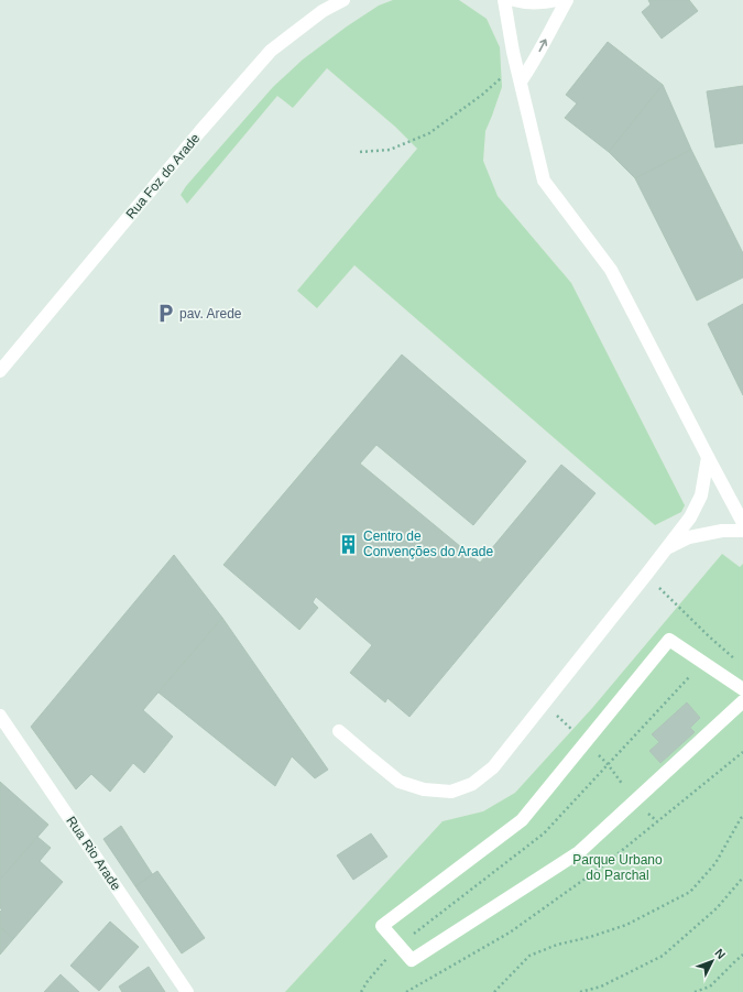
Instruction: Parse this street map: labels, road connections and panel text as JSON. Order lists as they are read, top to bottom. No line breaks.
{"streets":{"street":["Rua Foz do Arade","Rua Rio Arade"]},"parks":["Parque Urbano do Parchal"],"places":{"parking":["pav. Arede"],"building":["Centro de Convenções do Arade"]},"north":"top right"}
